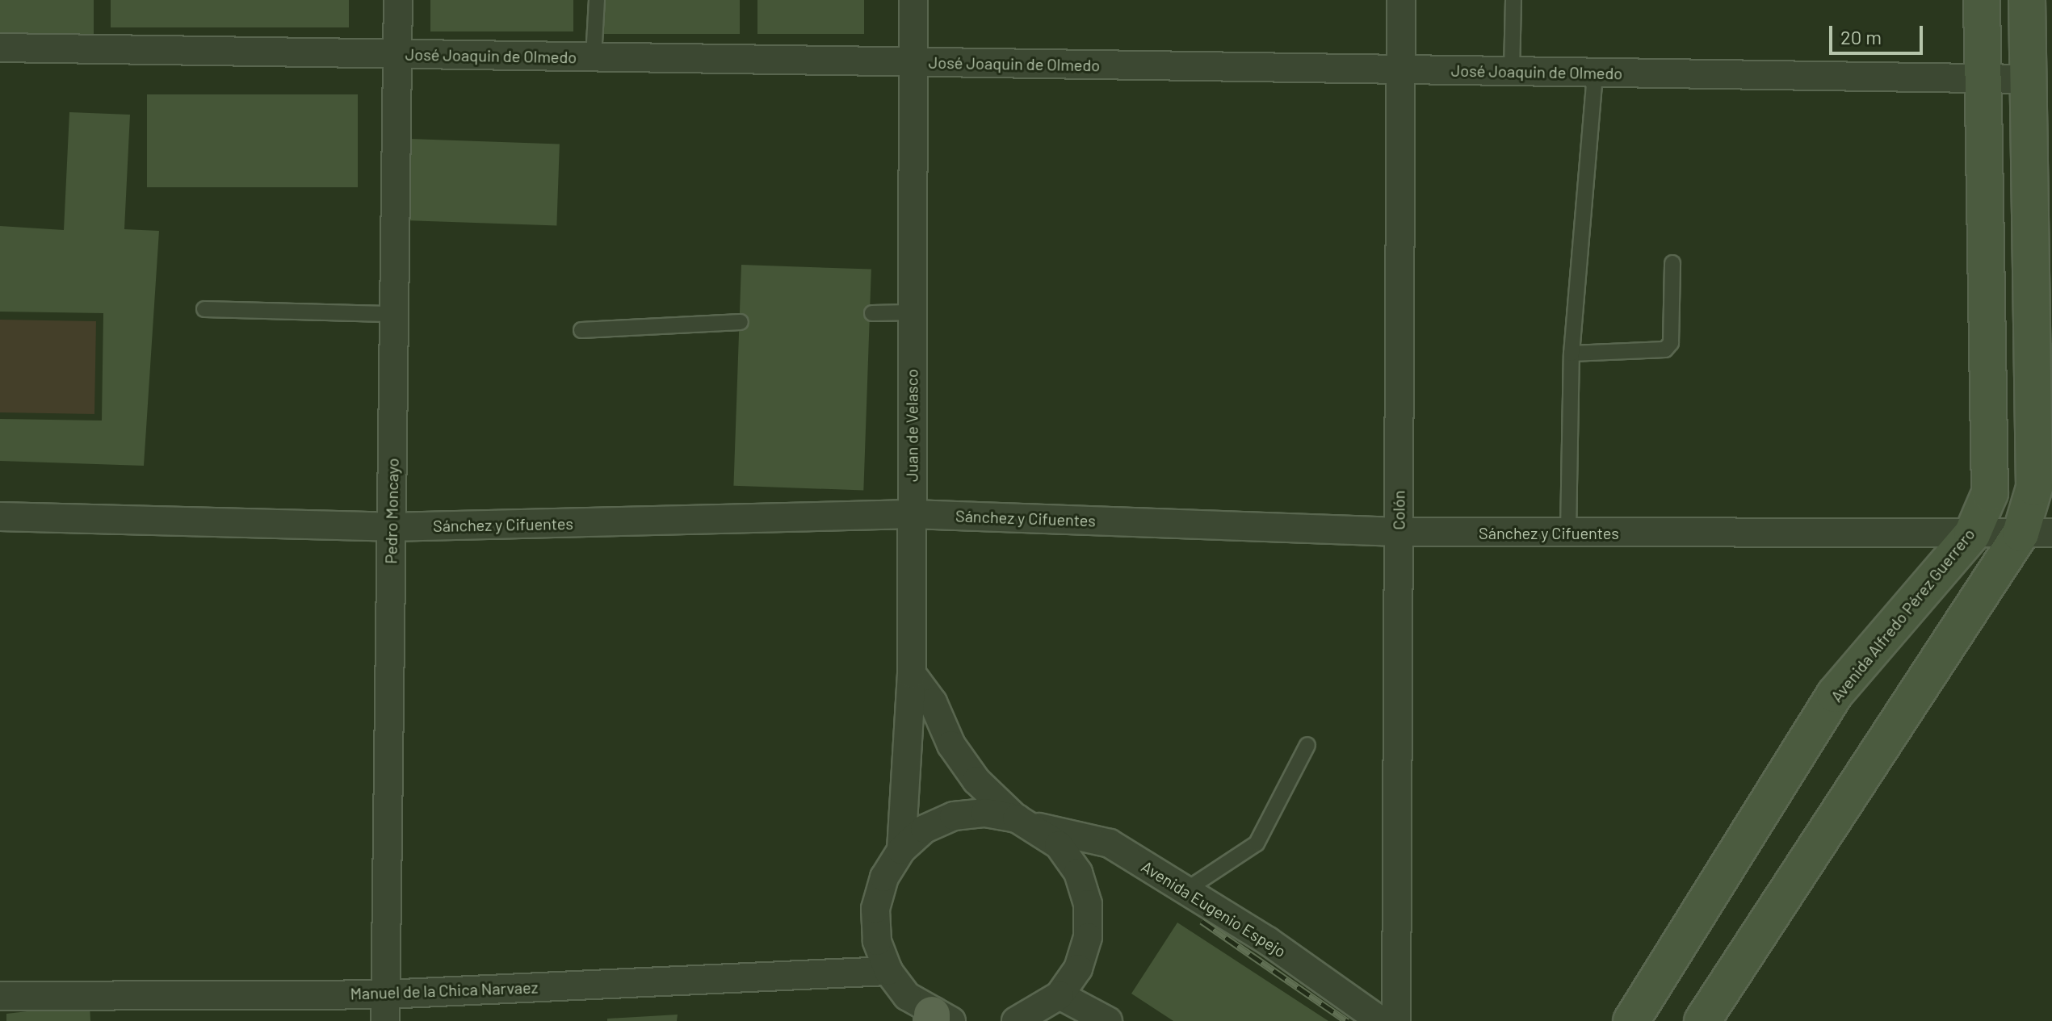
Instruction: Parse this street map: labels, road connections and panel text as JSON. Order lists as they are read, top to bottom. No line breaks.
{"streets":{"street":["José Joaquin de Olmedo","Juan de Velasco","Colón","Pedro Moncayo","Sánchez y Cifuentes","Avenida Alfredo Pérez Guerrero","Avenida Eugenio Espejo","Manuel de la Chica Narvaez"]},"crossings":[["José Joaquin de Olmedo","Juan de Velasco"],["José Joaquin de Olmedo","Colón"],["José Joaquin de Olmedo","Pedro Moncayo"],["José Joaquin de Olmedo","Avenida Alfredo Pérez Guerrero"],["Juan de Velasco","Sánchez y Cifuentes"],["Juan de Velasco","Avenida Eugenio Espejo"],["Colón","Sánchez y Cifuentes"],["Pedro Moncayo","Sánchez y Cifuentes"],["Pedro Moncayo","Manuel de la Chica Narvaez"],["Sánchez y Cifuentes","Avenida Alfredo Pérez Guerrero"]],"scale_bar":"20 m"}
